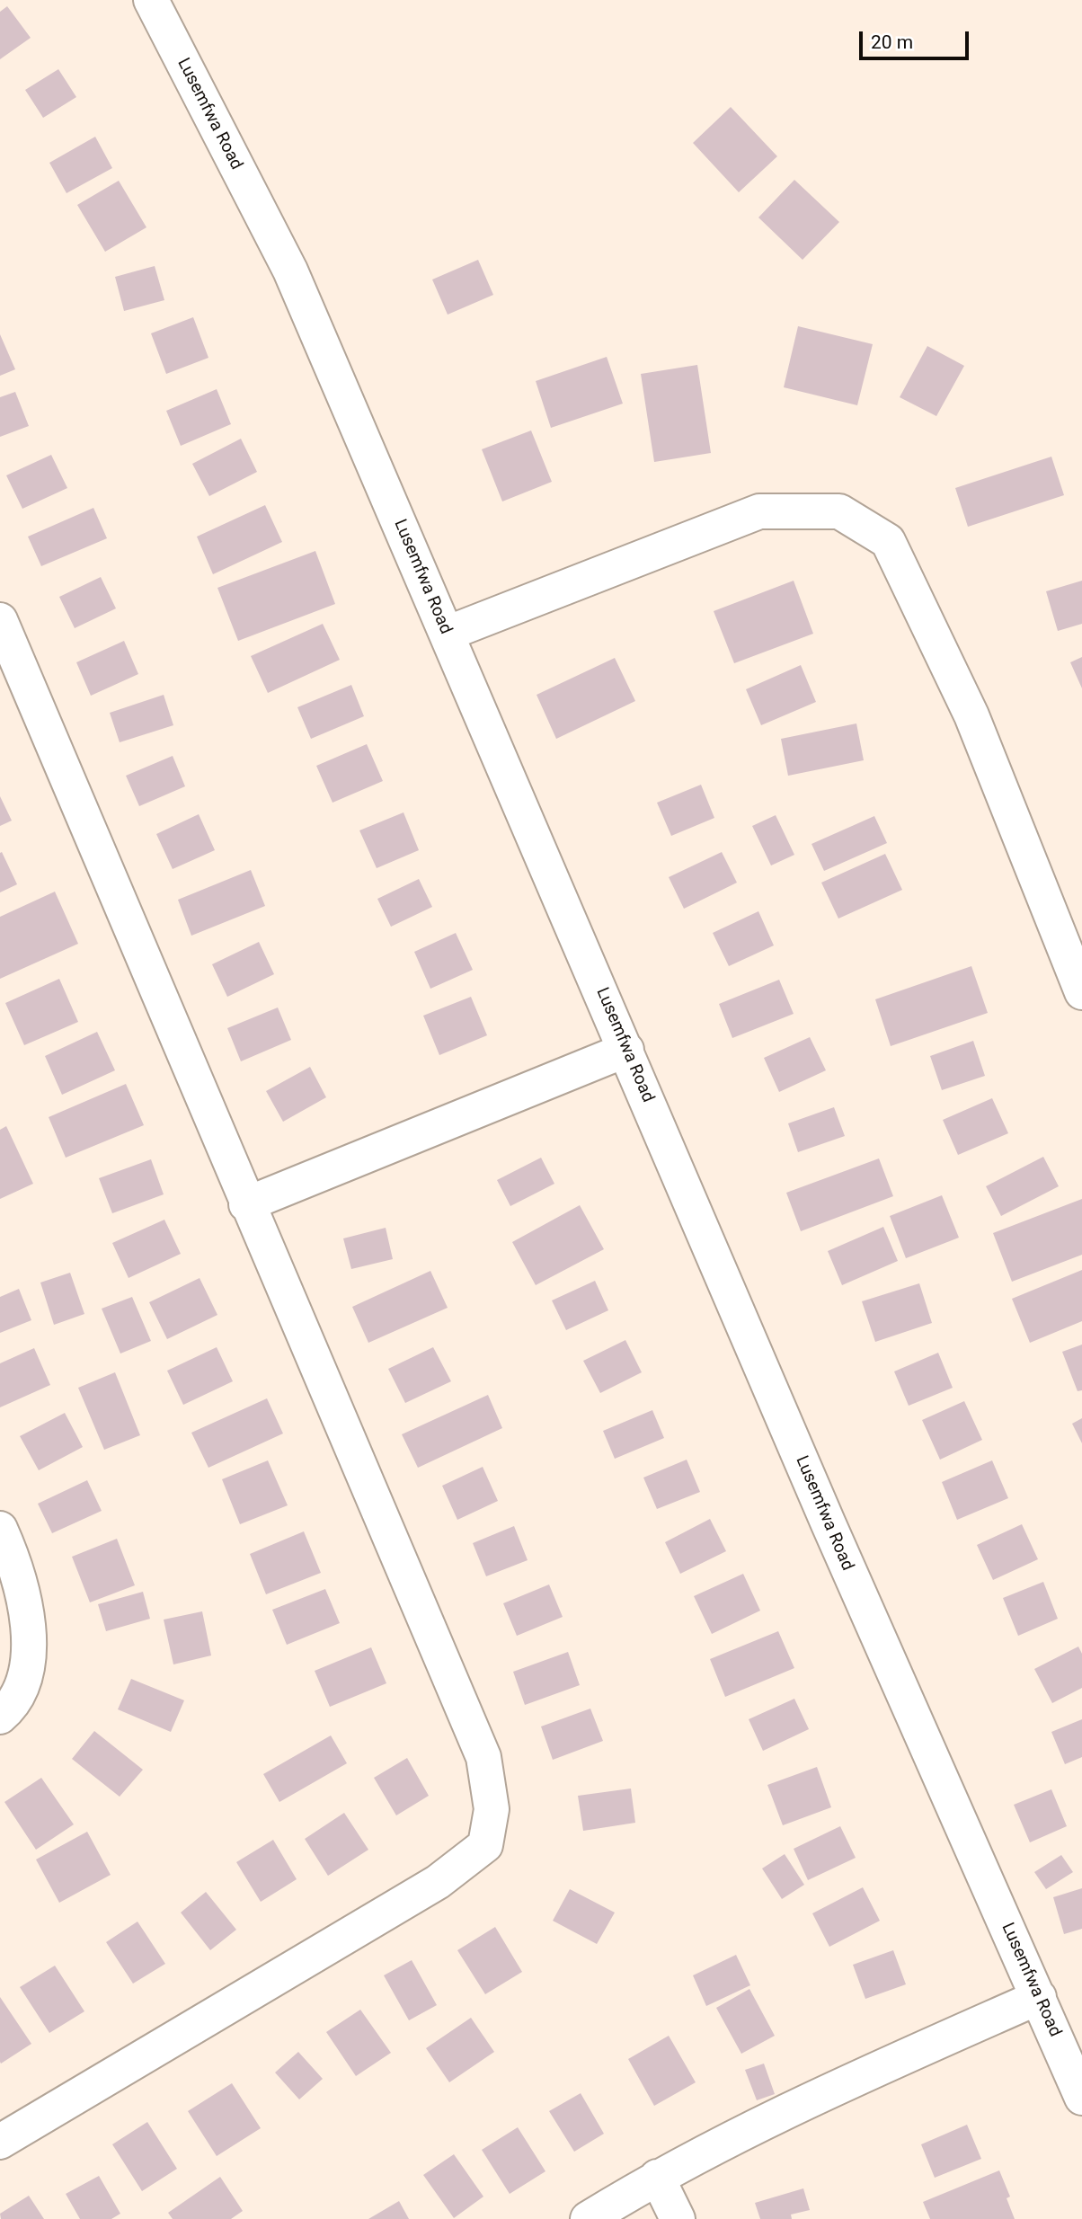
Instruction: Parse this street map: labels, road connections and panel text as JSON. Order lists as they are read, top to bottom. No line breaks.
{"streets":{"street":["Lusemfwa Road"]},"scale_bar":"20 m"}
